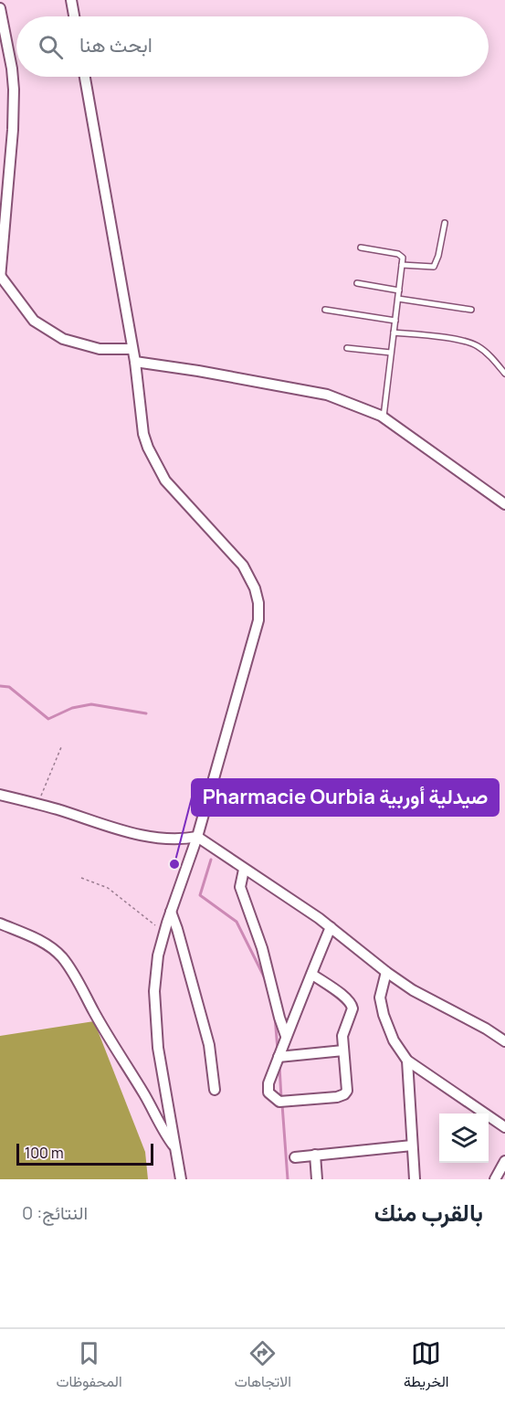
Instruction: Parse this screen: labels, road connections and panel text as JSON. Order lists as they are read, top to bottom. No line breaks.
{"places":["Pharmacie Ourbia صيدلية أوربية"],"scale_bar":"100 m","page":{"search":"ابحث هنا","scale":"100 m","heading":["بالقرب منك","النتائج: 0"],"nav":["الخريطة","الاتجاهات","المحفوظات"]}}
